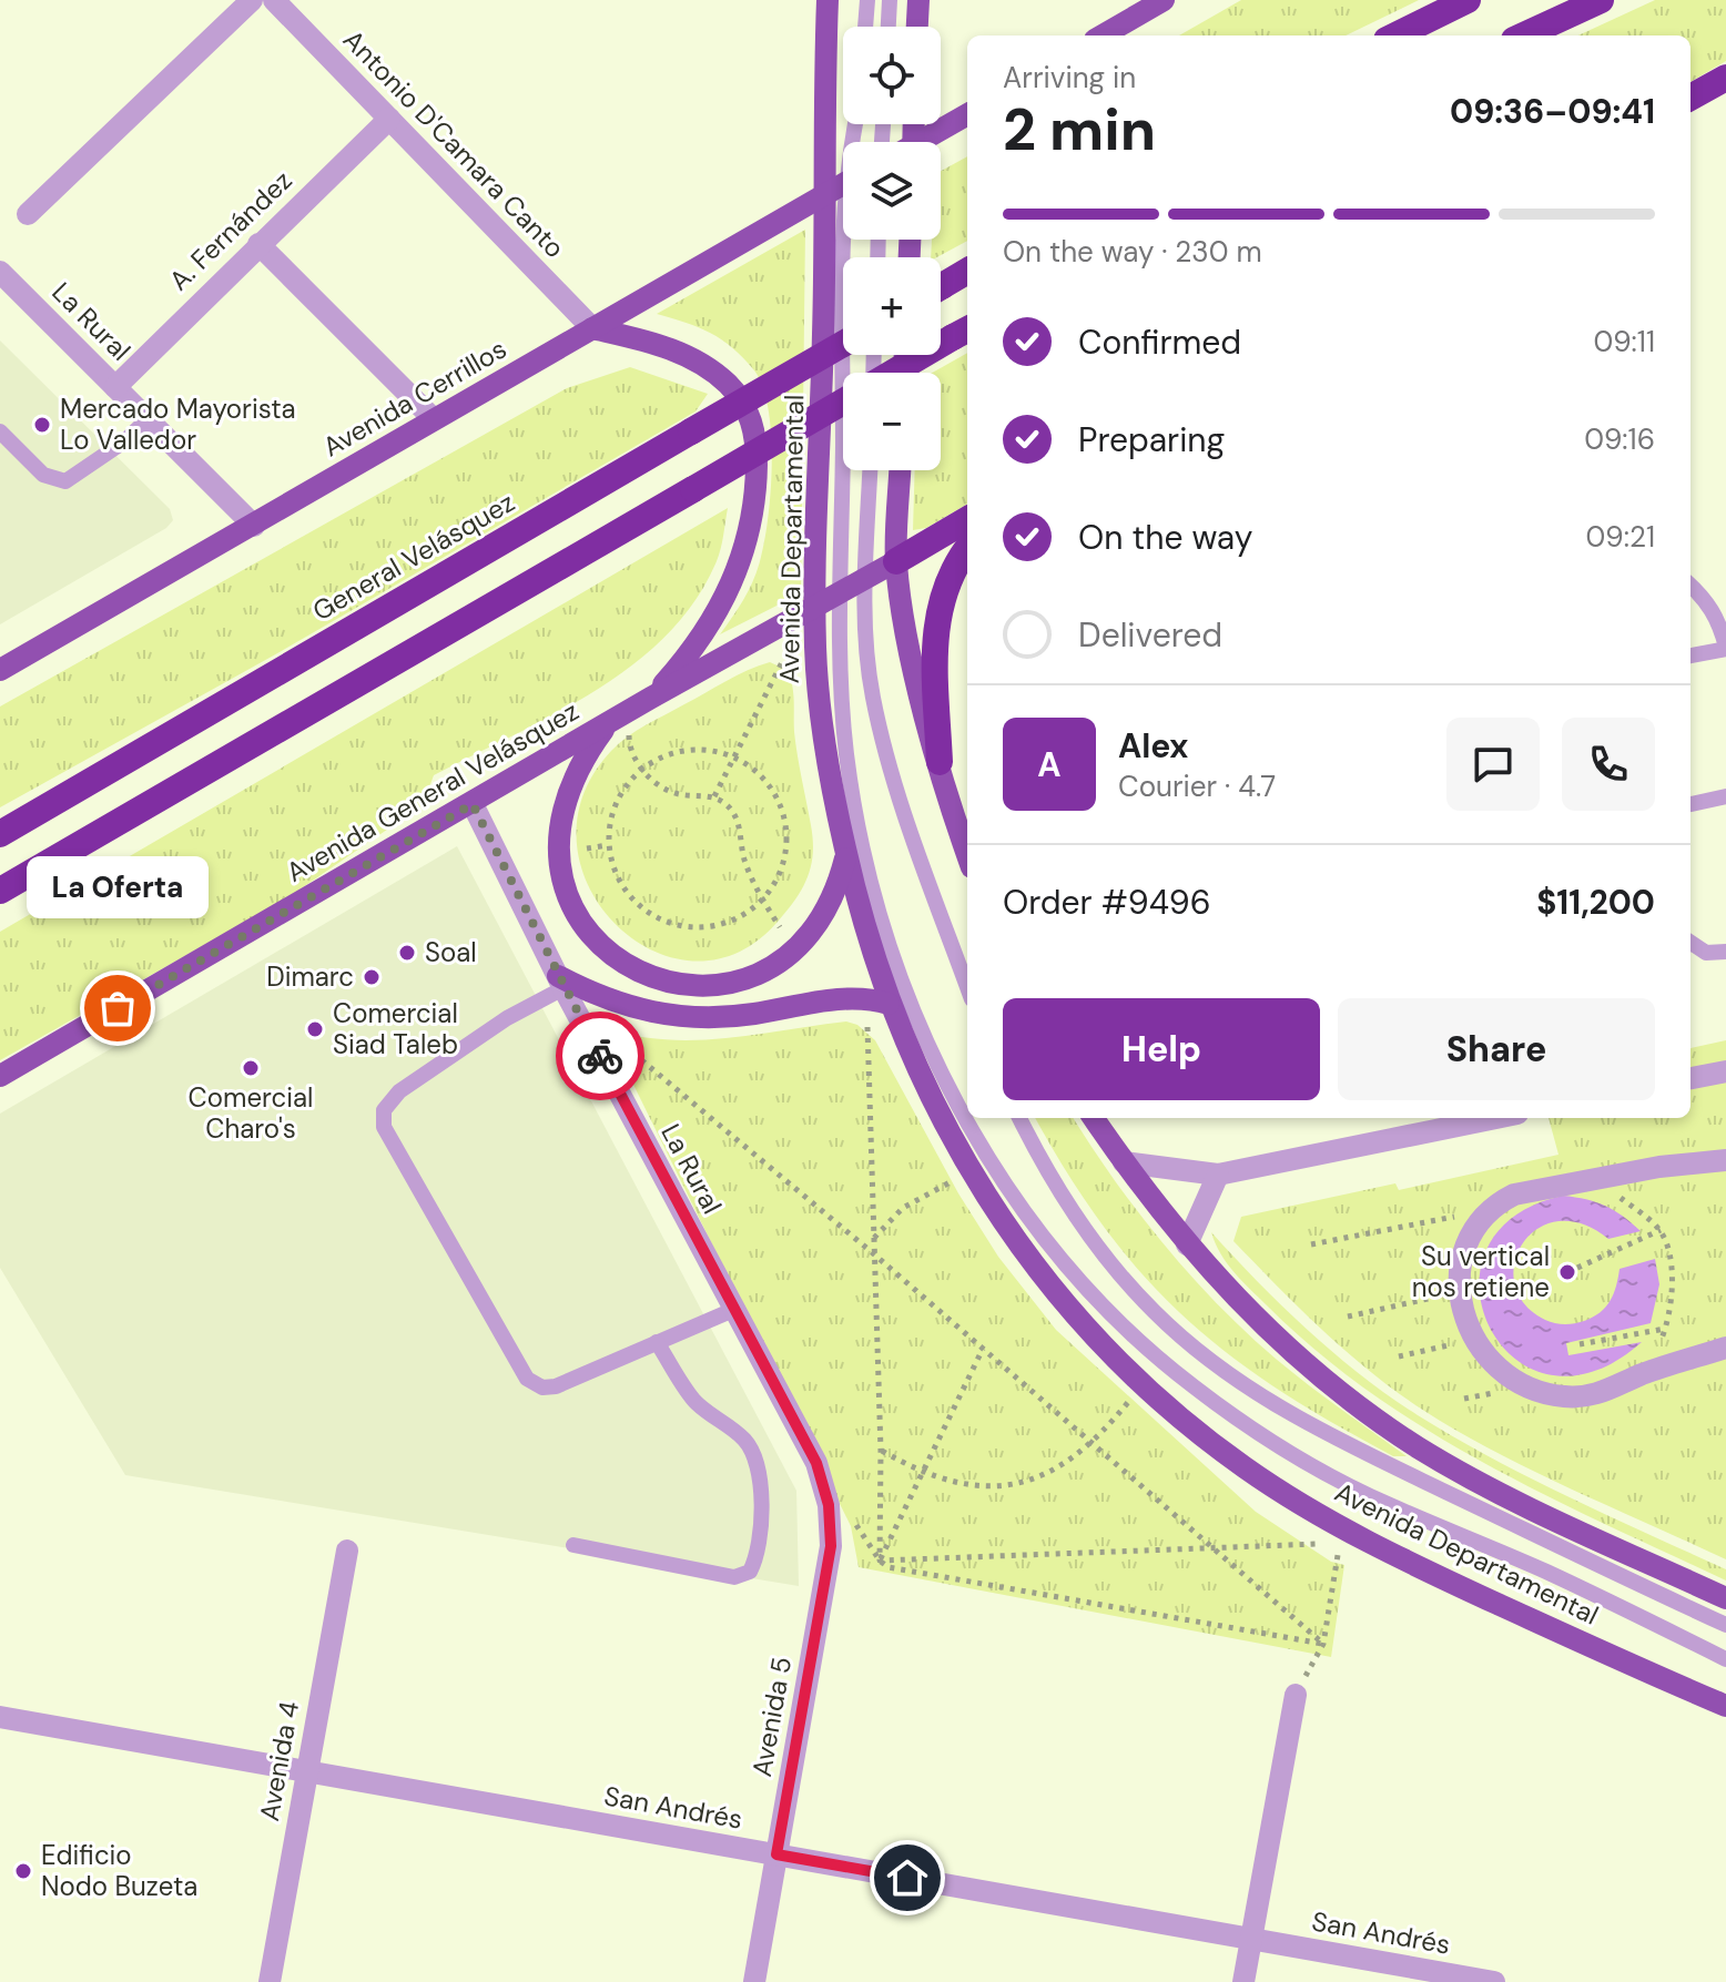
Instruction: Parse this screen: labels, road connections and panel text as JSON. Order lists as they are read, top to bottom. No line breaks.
{"streets":{"highway":["General Velásquez"],"main road":["Avenida Cerrillos","Avenida Departamental","Avenida General Velásquez"],"street":["Antonio D'Camara Canto","A. Fernández","La Rural","Avenida 5","Avenida 4","San Andrés"]},"crossings":[["Antonio D'Camara Canto","A. Fernández"],["Antonio D'Camara Canto","Avenida Cerrillos"],["A. Fernández","La Rural"],["La Rural","Avenida Cerrillos"],["La Rural","Avenida General Velásquez"],["La Rural","Avenida 5"],["Avenida Cerrillos","Avenida Departamental"],["Avenida Departamental","Avenida General Velásquez"],["Avenida 5","San Andrés"],["Avenida 4","San Andrés"]],"places":["Mercado Mayorista Lo Valledor","Soal","Dimarc","La Oferta","Comercial Siad Taleb","Comercial Charo's","Su vertical nos retiene","Edificio Nodo Buzeta"],"page":{"map_buttons":["+","−"],"heading":["2 min","Arriving in","09:36–09:41"],"panel":["Alex","Courier · 4.7","Order #9496","$11,200"],"bar":"On the way · 230 m","list":[["Confirmed","09:11"],["Preparing","09:16"],["On the way","09:21"],"Delivered"],"round":"A","bubble":"La Oferta","buttons":["Help","Share"]}}
